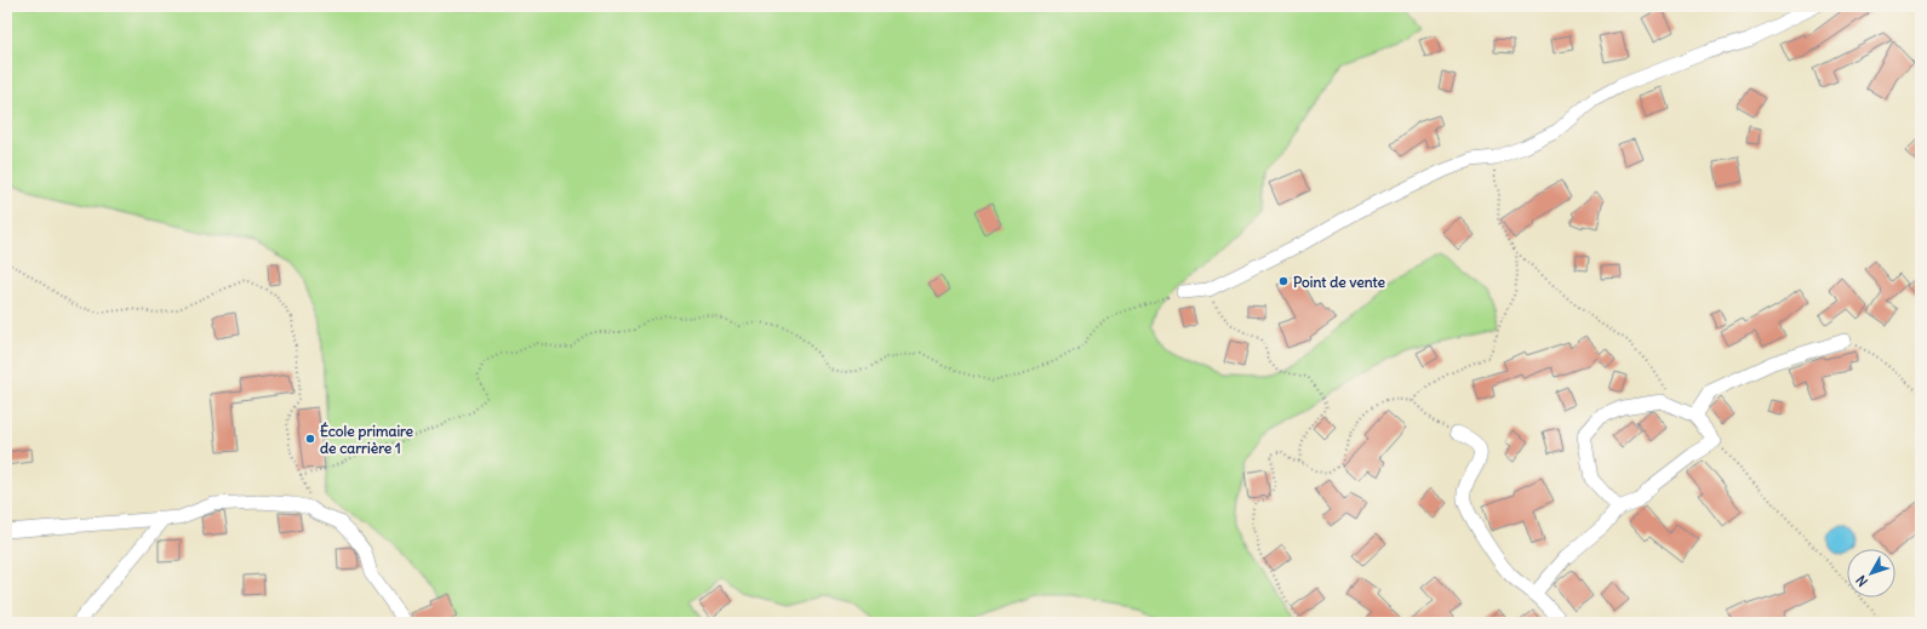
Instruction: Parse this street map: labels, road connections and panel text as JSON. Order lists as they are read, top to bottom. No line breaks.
{"places":["Point de vente","École primaire de carrière 1"],"north":"bottom left"}
